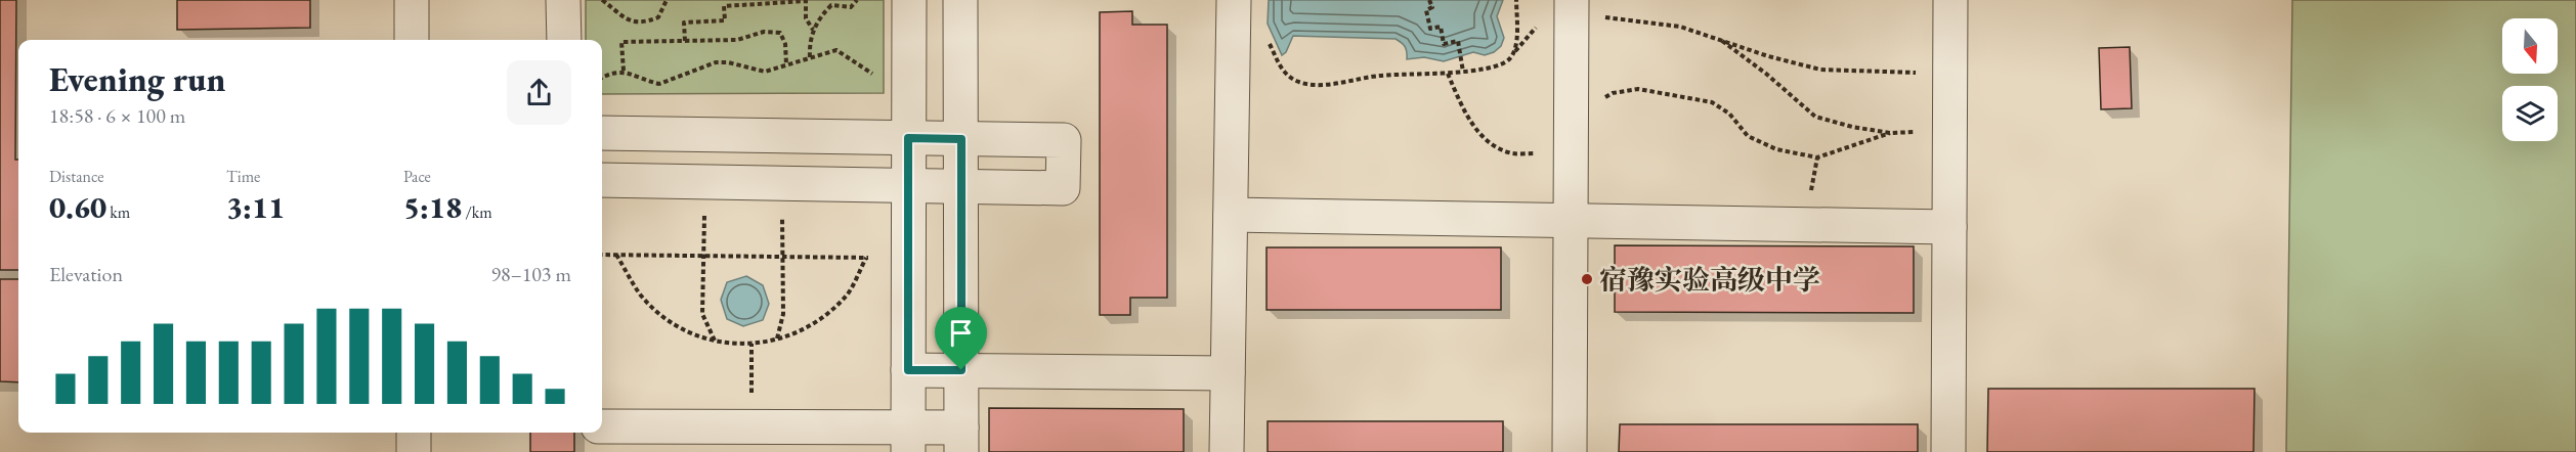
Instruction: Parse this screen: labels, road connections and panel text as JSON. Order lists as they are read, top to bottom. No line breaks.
{"places":["宿豫实验高级中学"],"north":"bottom","page":{"heading":["Evening run","18:58 · 6 × 100 m"],"stats":[["Distance","0.60 km"],["Time","3:11"],["Pace","5:18 /km"]],"chart":["Elevation","98–103 m"]}}
